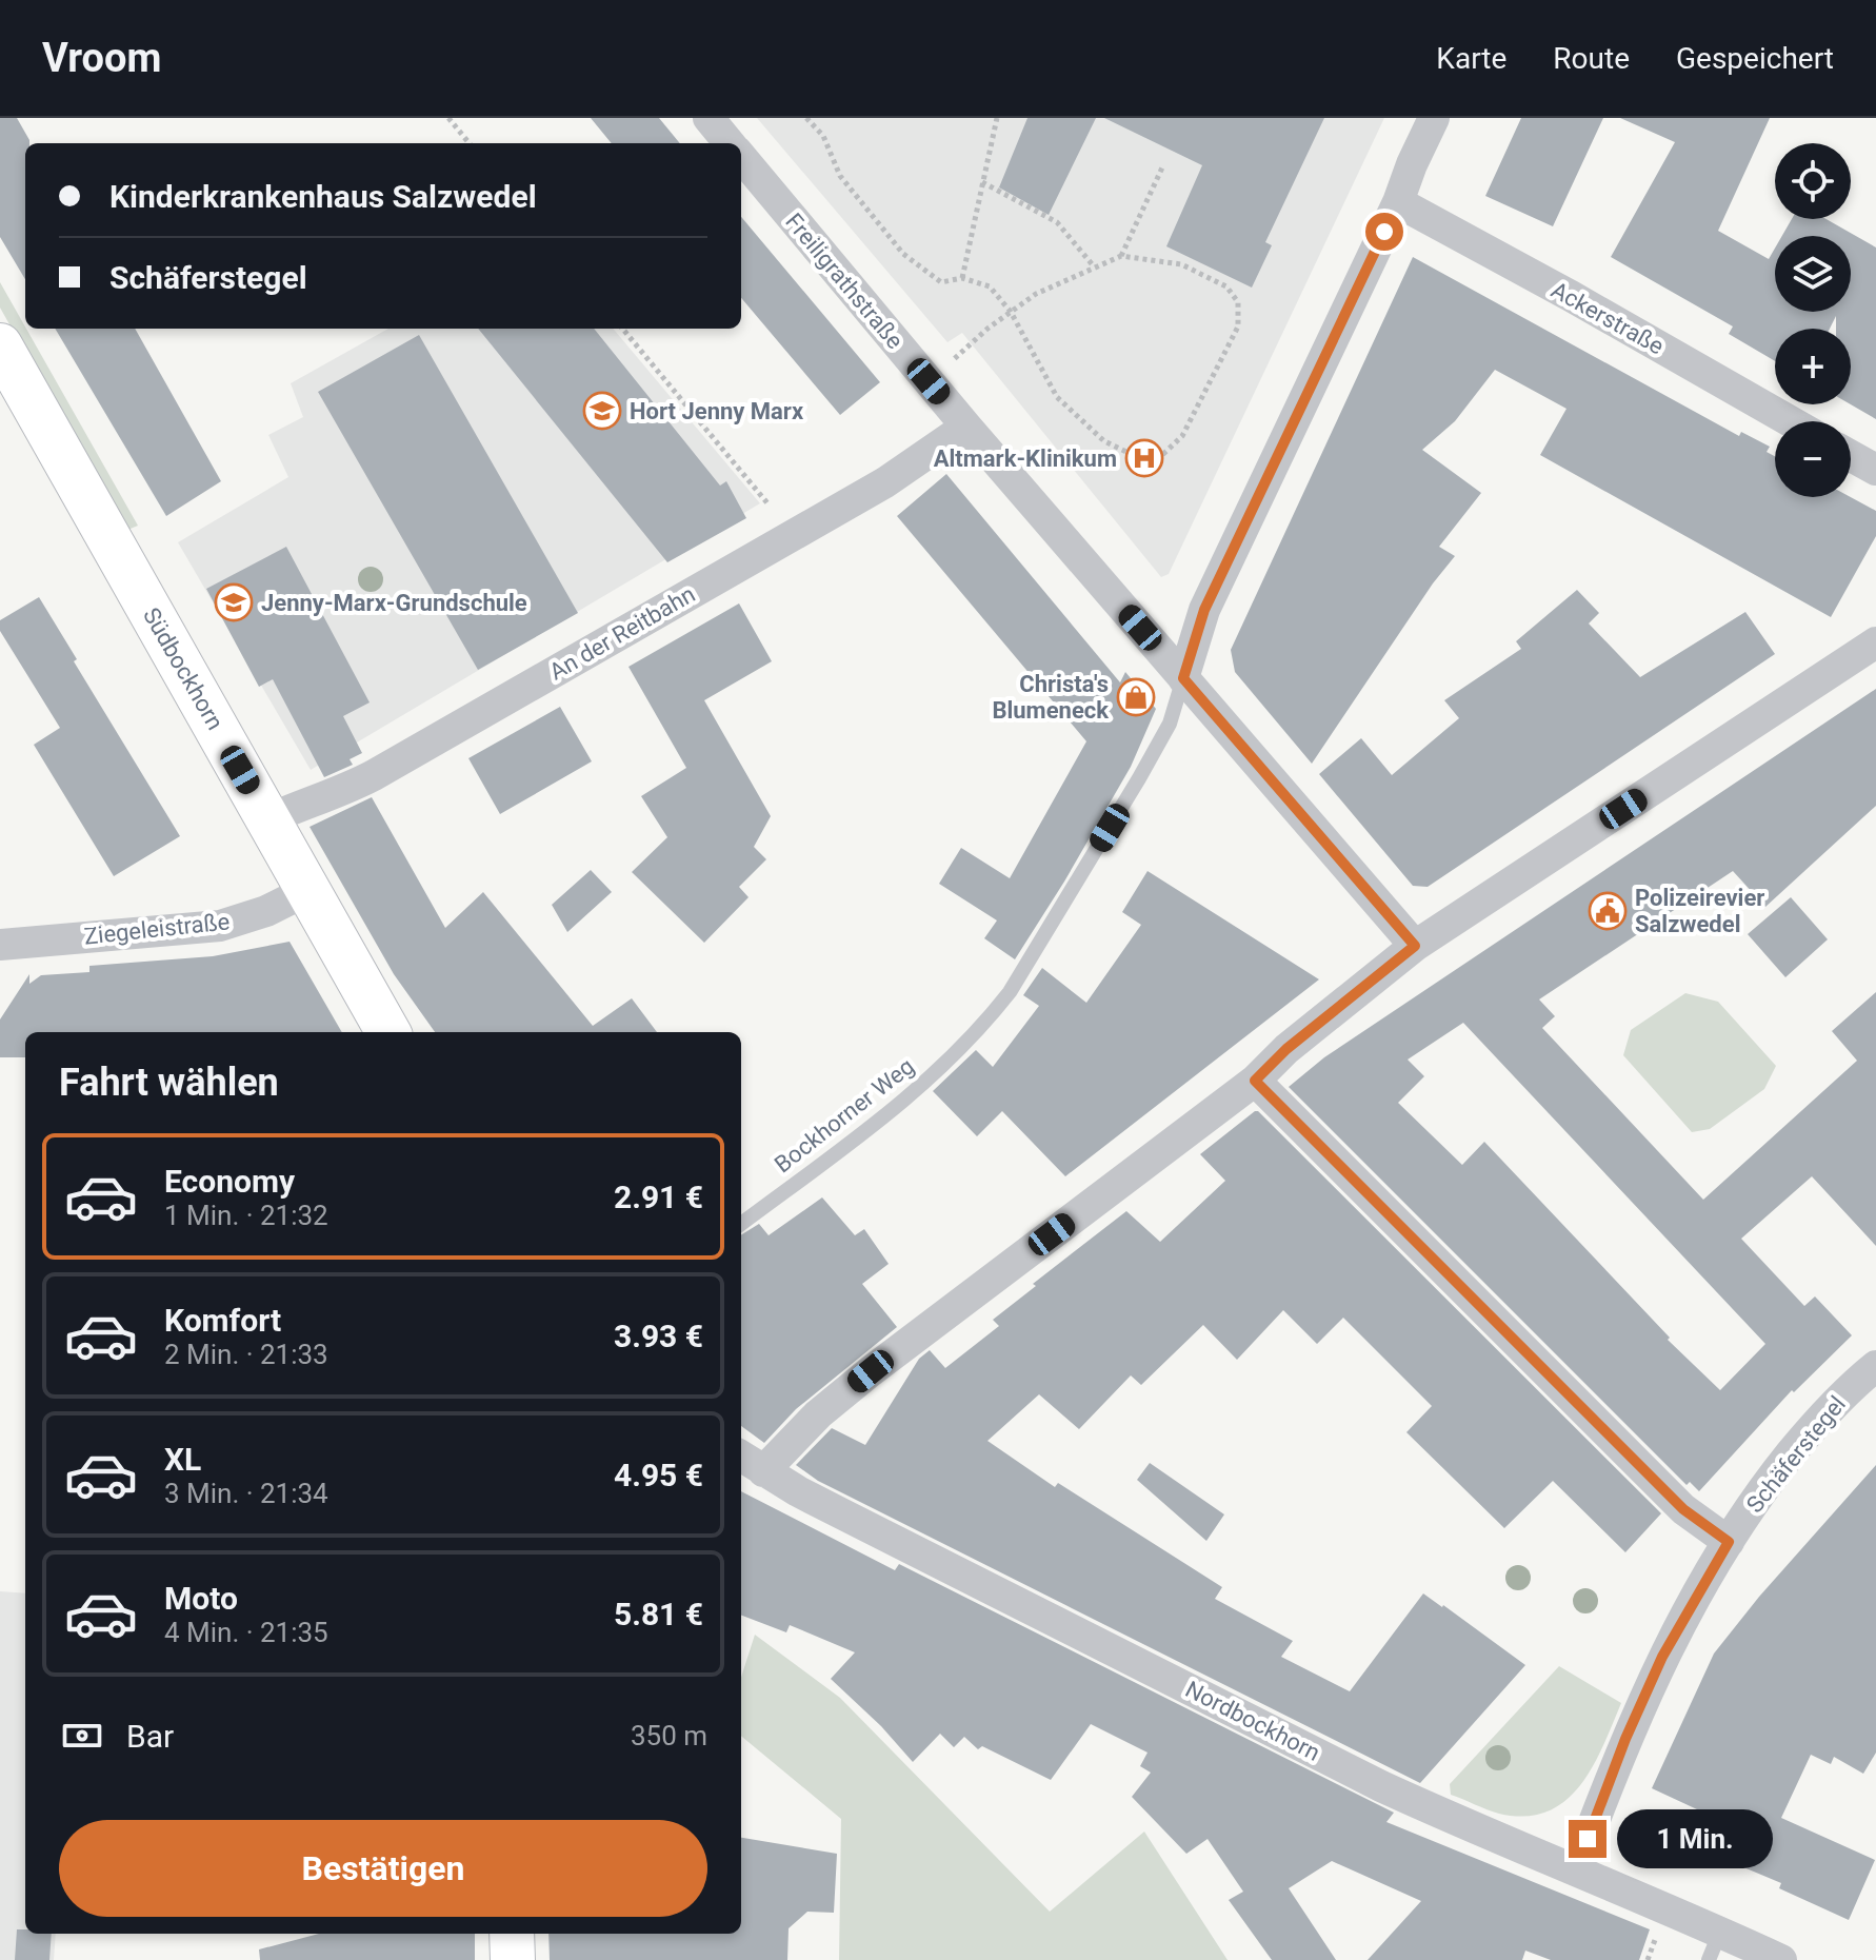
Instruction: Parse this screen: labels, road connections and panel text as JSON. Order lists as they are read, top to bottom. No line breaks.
{"streets":{"street":["Freiligrathstraße","Ackerstraße","An der Reitbahn","Südbockhorn","Ziegeleistraße","Schäferstegel","Nordbockhorn"],"lane":["Bockhorner Weg"]},"crossings":[["Freiligrathstraße","An der Reitbahn"],["Freiligrathstraße","Bockhorner Weg"],["An der Reitbahn","Südbockhorn"],["Südbockhorn","Ziegeleistraße"],["Schäferstegel","Nordbockhorn"]],"places":{"school or university":["Hort Jenny Marx","Jenny-Marx-Grundschule"],"hospital":["Altmark-Klinikum"],"shop":["Christa's Blumeneck"],"public building":["Polizeirevier Salzwedel"]},"page":{"header":"Vroom","nav":["Karte","Route","Gespeichert"],"map_buttons":["+","−"],"banner":["Kinderkrankenhaus Salzwedel","Schäferstegel"],"heading":"Fahrt wählen","list":[{"name":"Economy","note":"1 Min. · 21:32","value":"2.91 €"},{"name":"Komfort","note":"2 Min. · 21:33","value":"3.93 €"},{"name":"XL","note":"3 Min. · 21:34","value":"4.95 €"},{"name":"Moto","note":"4 Min. · 21:35","value":"5.81 €"}],"pay":["Bar","350 m"],"buttons":"Bestätigen","bubble":"1 Min."}}
